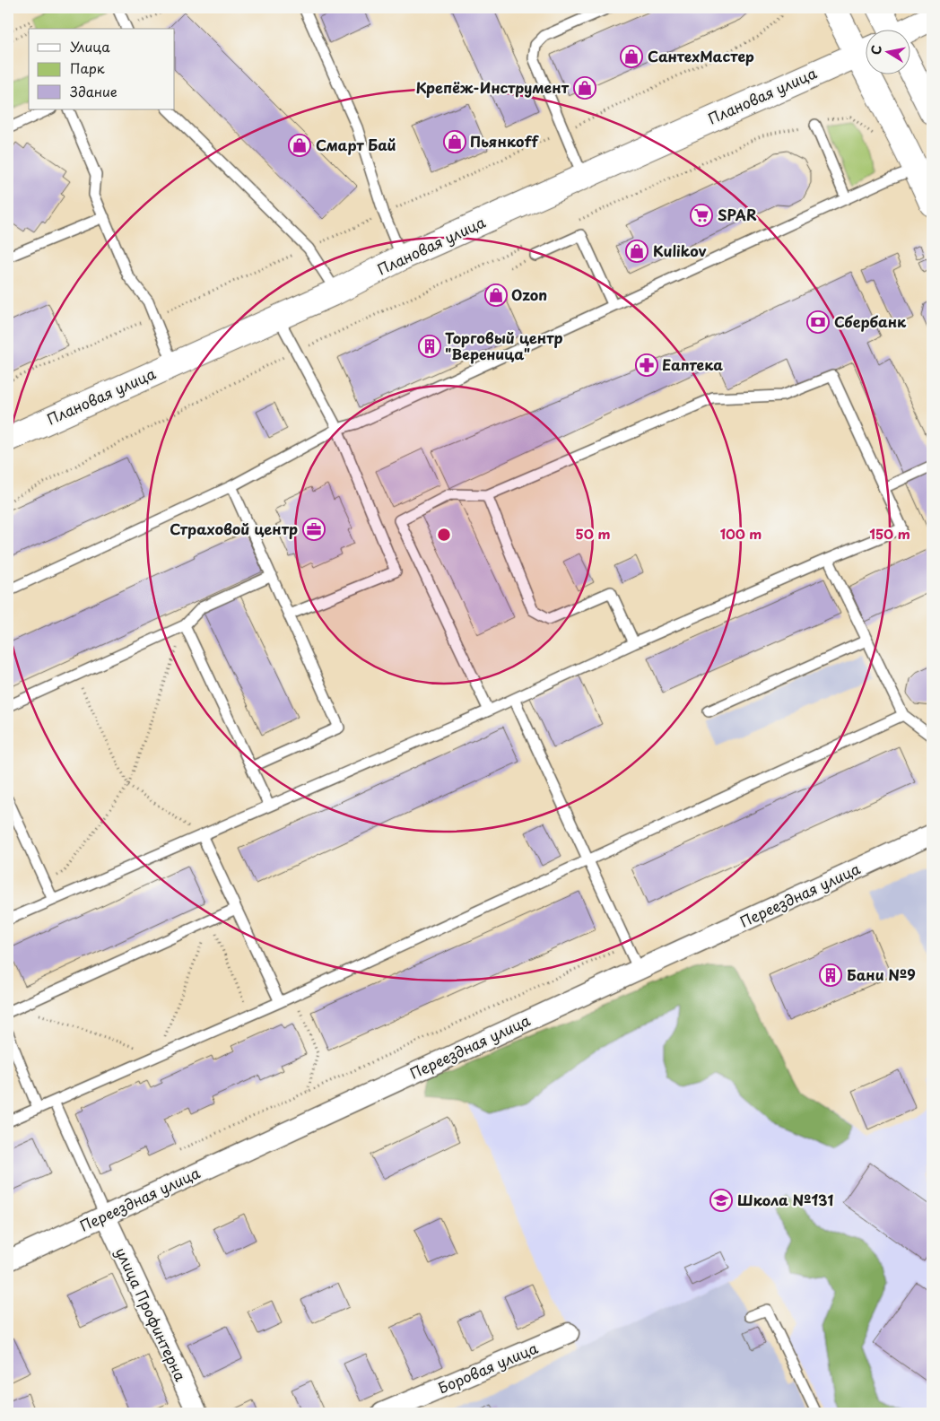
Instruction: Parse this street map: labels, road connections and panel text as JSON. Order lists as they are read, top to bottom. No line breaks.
{"streets":{"main road":["Плановая улица"],"street":["Переездная улица","улица Профинтерна","Боровая улица"]},"crossings":[["Переездная улица","улица Профинтерна"]],"places":{"shop":["СантехМастер","Крепёж-Инструмент","Пьянкоff","Смарт Бай","Kulikov","Ozon"],"supermarket":["SPAR"],"bank":["Сбербанк"],"building":["Торговый центр \"Вереница\"","Бани №9"],"pharmacy":["Еаптека"],"office":["Страховой центр"],"school or university":["Школа №131"]},"legend":["Улица","Парк","Здание"],"north":"left","rings":["50 m","100 m","150 m"]}
